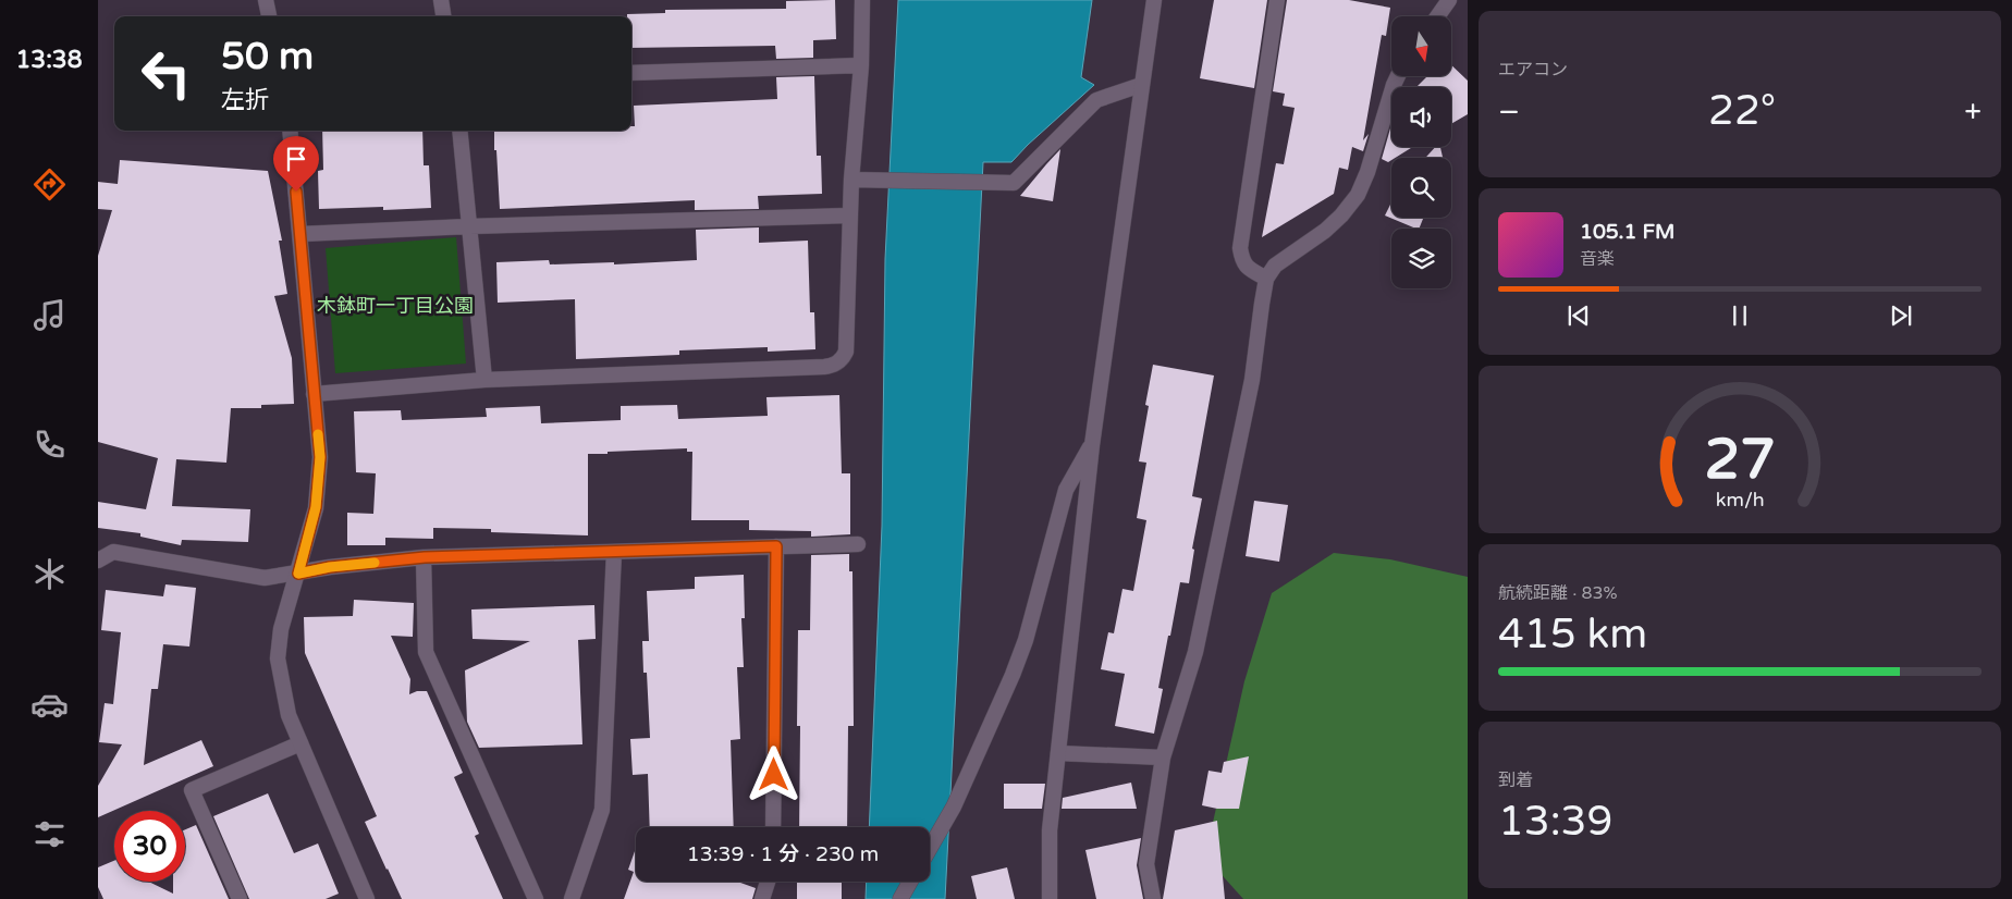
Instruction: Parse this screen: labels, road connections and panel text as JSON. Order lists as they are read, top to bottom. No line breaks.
{"parks":["木鉢町一丁目公園"],"north":"bottom","page":{"tabs":"13:38","tile":["エアコン",["航続距離 · 83%","415 km"],["到着","13:39"]],"turn":["50 m","左折"],"heat":["−","22°","+"],"song":["105.1 FM","音楽"],"limit":"30","trip":"13:39 · 1 分 · 230 m","gauge":["27","km/h"]}}
